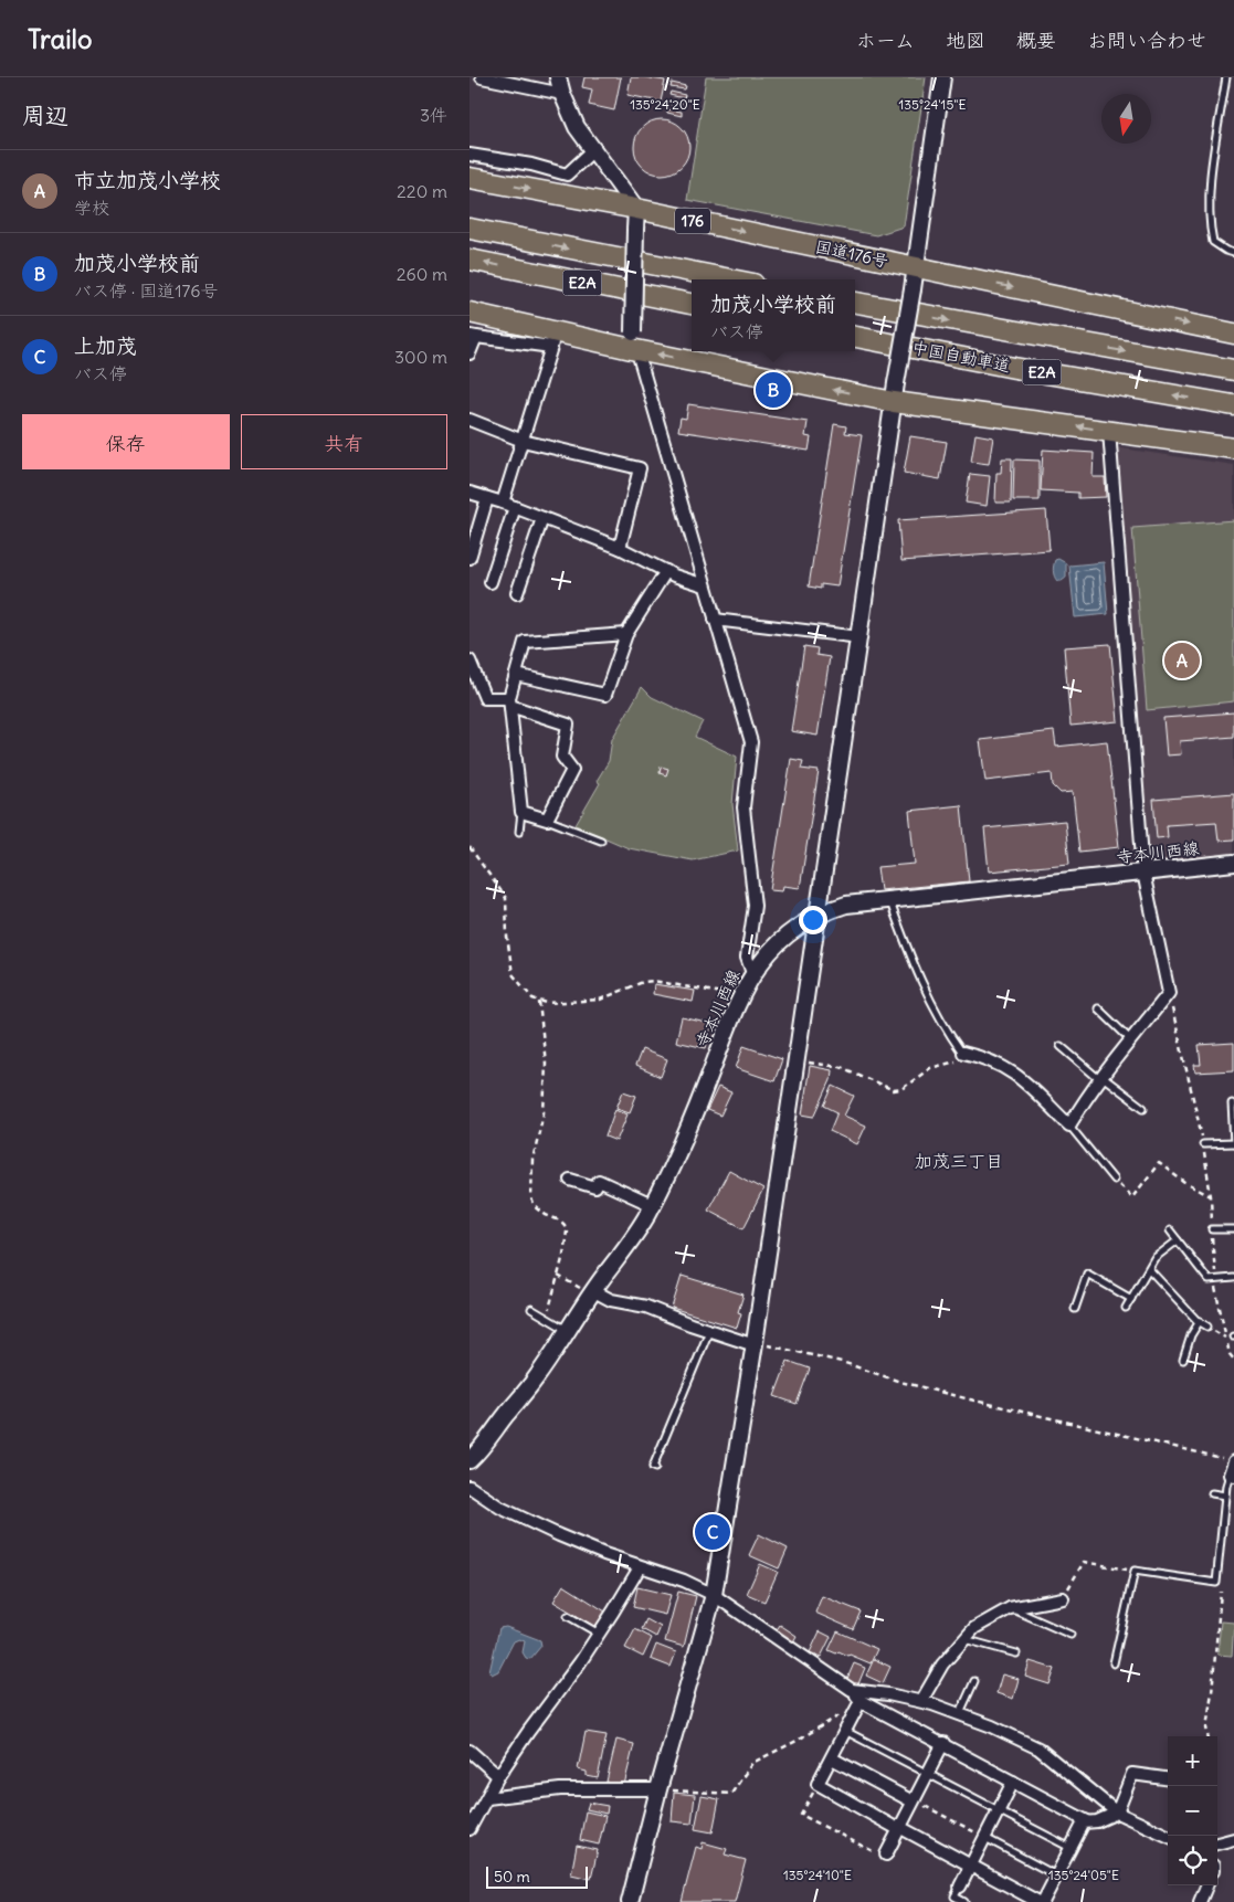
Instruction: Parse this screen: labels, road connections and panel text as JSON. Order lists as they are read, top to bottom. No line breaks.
{"streets":{"highway":["176","国道176号","E2A","中国自動車道"],"street":["寺本川西線"]},"districts":["加茂三丁目"],"scale_bar":"50 m","north":"bottom","page":{"header":"Trailo","nav":["ホーム","地図","概要","お問い合わせ"],"heading":["周辺","3件"],"list":[{"mark":"A","name":"市立加茂小学校","note":"学校","value":"220 m"},{"mark":"B","name":"加茂小学校前","note":"バス停 · 国道176号","value":"260 m"},{"mark":"C","name":"上加茂","note":"バス停","value":"300 m"}],"popup":["加茂小学校前","バス停"],"pins":["B","A","C"],"buttons":["保存","共有"],"map_buttons":["+","−"],"scale":"50 m"},"coordinates":["135°24'20\"E","135°24'15\"E","135°24'10\"E","135°24'05\"E"]}
